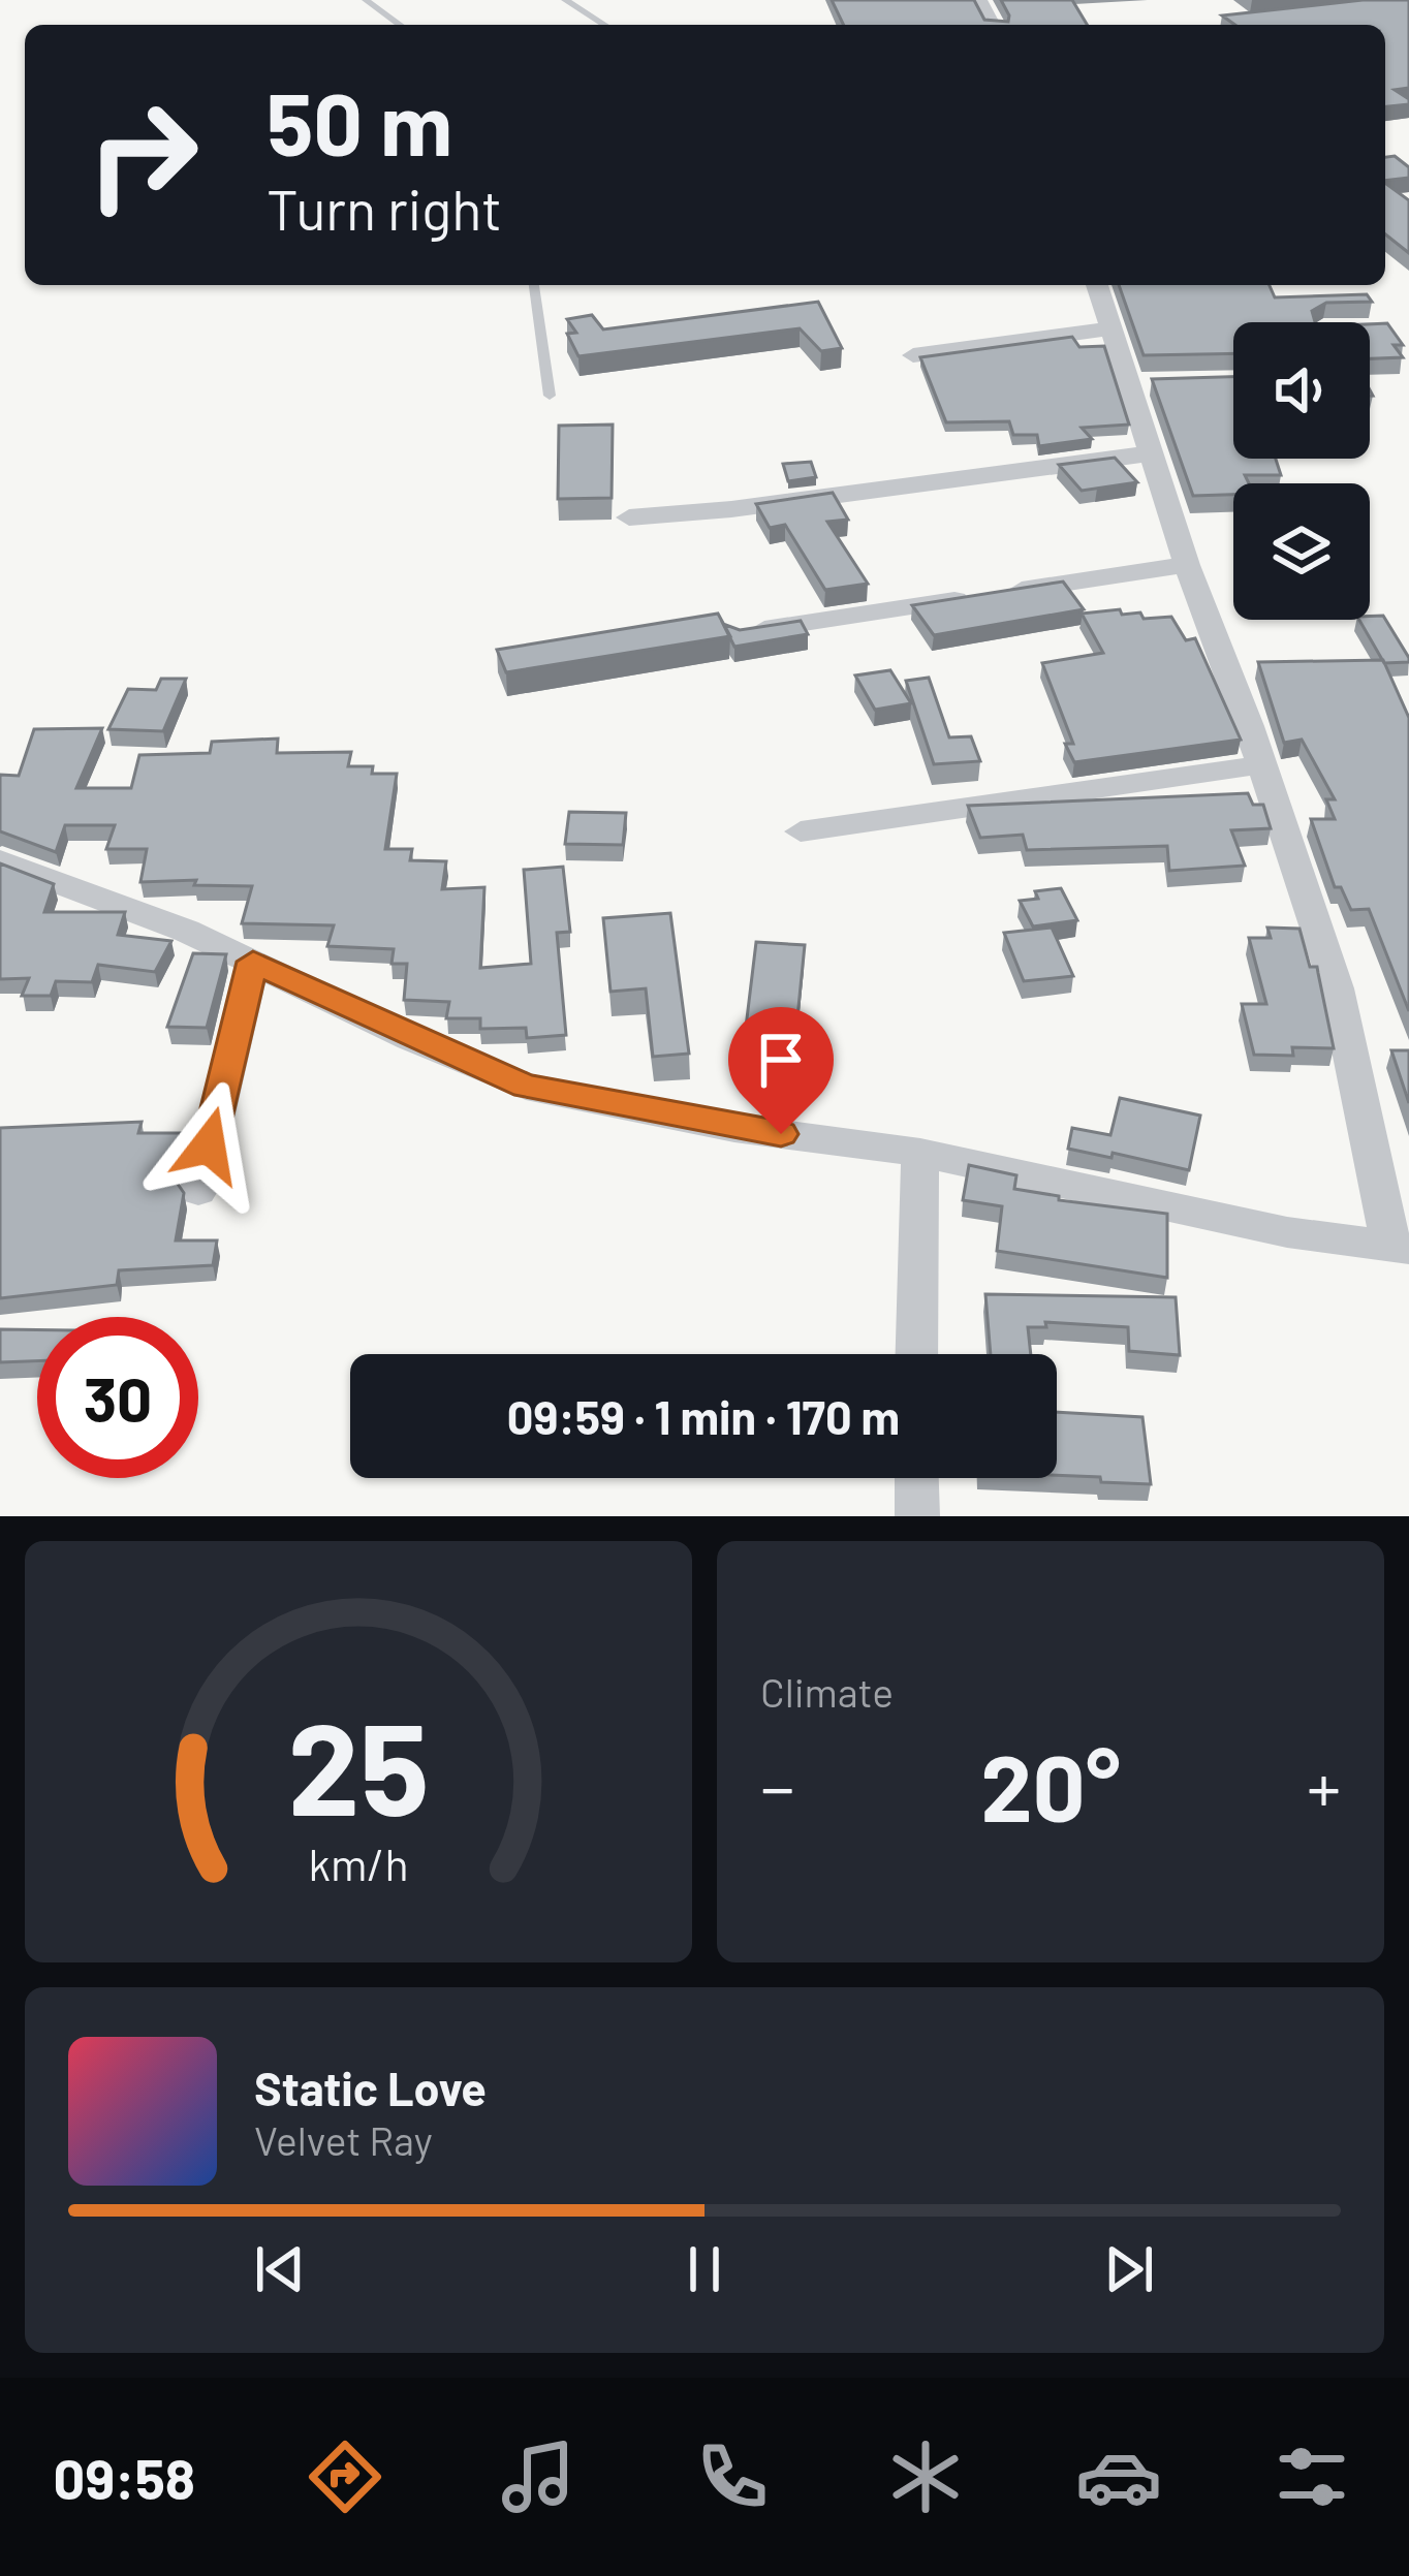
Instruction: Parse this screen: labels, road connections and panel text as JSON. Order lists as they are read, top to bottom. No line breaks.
{"page":{"turn":["50 m","Turn right"],"limit":"30","trip":"09:59 · 1 min · 170 m","tile":"Climate","heat":["−","20°","+"],"song":["Static Love","Velvet Ray"],"tabs":"09:58","gauge":["25","km/h"]}}
